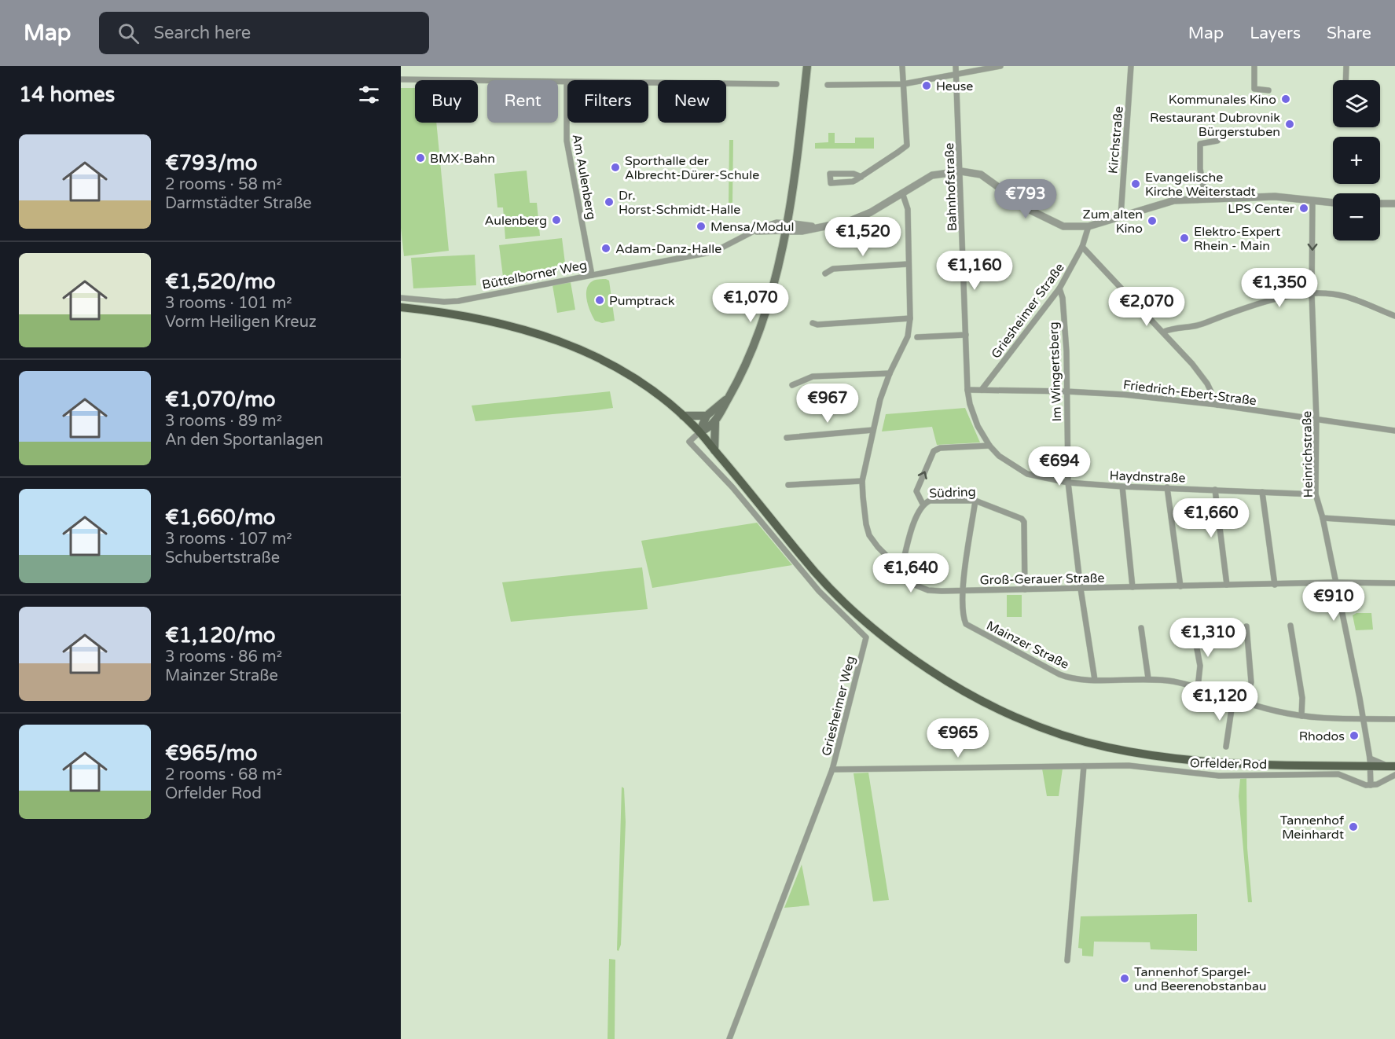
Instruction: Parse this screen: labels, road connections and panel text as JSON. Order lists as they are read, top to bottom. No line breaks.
{"streets":{"street":["Kirchstraße","Am Aulenberg","Bahnhofstraße","Büttelborner Weg","Griesheimer Straße","Im Wingertsberg","Friedrich-Ebert-Straße","Heinrichstraße","Haydnstraße","Südring","Groß-Gerauer Straße","Mainzer Straße","Griesheimer Weg","Orfelder Rod"]},"crossings":[["Am Aulenberg","Büttelborner Weg"],["Bahnhofstraße","Büttelborner Weg"],["Bahnhofstraße","Haydnstraße"],["Büttelborner Weg","Groß-Gerauer Straße"],["Griesheimer Straße","Im Wingertsberg"],["Griesheimer Straße","Friedrich-Ebert-Straße"],["Im Wingertsberg","Friedrich-Ebert-Straße"],["Im Wingertsberg","Haydnstraße"],["Im Wingertsberg","Groß-Gerauer Straße"],["Im Wingertsberg","Mainzer Straße"],["Friedrich-Ebert-Straße","Heinrichstraße"],["Heinrichstraße","Haydnstraße"],["Heinrichstraße","Groß-Gerauer Straße"],["Heinrichstraße","Mainzer Straße"],["Haydnstraße","Südring"],["Südring","Groß-Gerauer Straße"],["Südring","Mainzer Straße"],["Groß-Gerauer Straße","Mainzer Straße"],["Griesheimer Weg","Orfelder Rod"]],"places":["Heuse","Kommunales Kino","Restaurant Dubrovnik Bürgerstuben","BMX-Bahn","Sporthalle der Albrecht-Dürer-Schule","Evangelische Kirche Weiterstadt","Dr. Horst-Schmidt-Halle","LPS Center","Aulenberg","Zum alten Kino","Mensa/Modul","Elektro-Expert Rhein - Main","Adam-Danz-Halle","Pumptrack","Rhodos","Tannenhof Meinhardt","Tannenhof Spargel- und Beerenobstanbau"],"page":{"header":"Map","search":"Search here","nav":["Map","Layers","Share"],"heading":"14 homes","map_buttons":["+","−"],"chip":["Buy","Rent","Filters","New"],"list":[{"name":"€793/mo","note":"2 rooms · 58 m² · Darmstädter Straße"},{"name":"€1,520/mo","note":"3 rooms · 101 m² · Vorm Heiligen Kreuz"},{"name":"€1,070/mo","note":"3 rooms · 89 m² · An den Sportanlagen"},{"name":"€1,660/mo","note":"3 rooms · 107 m² · Schubertstraße"},{"name":"€1,120/mo","note":"3 rooms · 86 m² · Mainzer Straße"},{"name":"€965/mo","note":"2 rooms · 68 m² · Orfelder Rod"}],"price":["€793","€1,520","€1,160","€1,350","€1,070","€2,070","€967","€694","€1,660","€1,640","€910","€1,310","€1,120","€965"]}}
